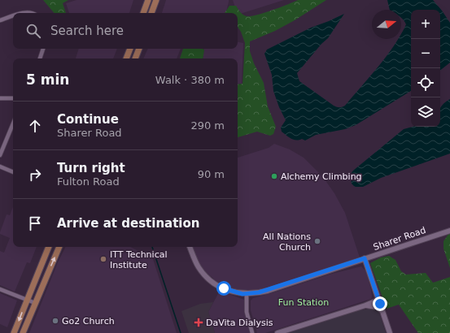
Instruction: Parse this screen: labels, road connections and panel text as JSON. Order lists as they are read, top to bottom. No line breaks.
{"streets":{"street":["Sharer Road"]},"parks":["Fun Station"],"places":{"other":["Alchemy Climbing","All Nations Church","ITT Technical Institute","Go2 Church"],"health":["DaVita Dialysis"]},"north":"right","page":{"map_buttons":["+","−"],"search":"Search here","heading":["5 min","Walk · 380 m"],"list":[["Continue","Sharer Road","290 m"],["Turn right","Fulton Road","90 m"],"Arrive at destination"]}}
